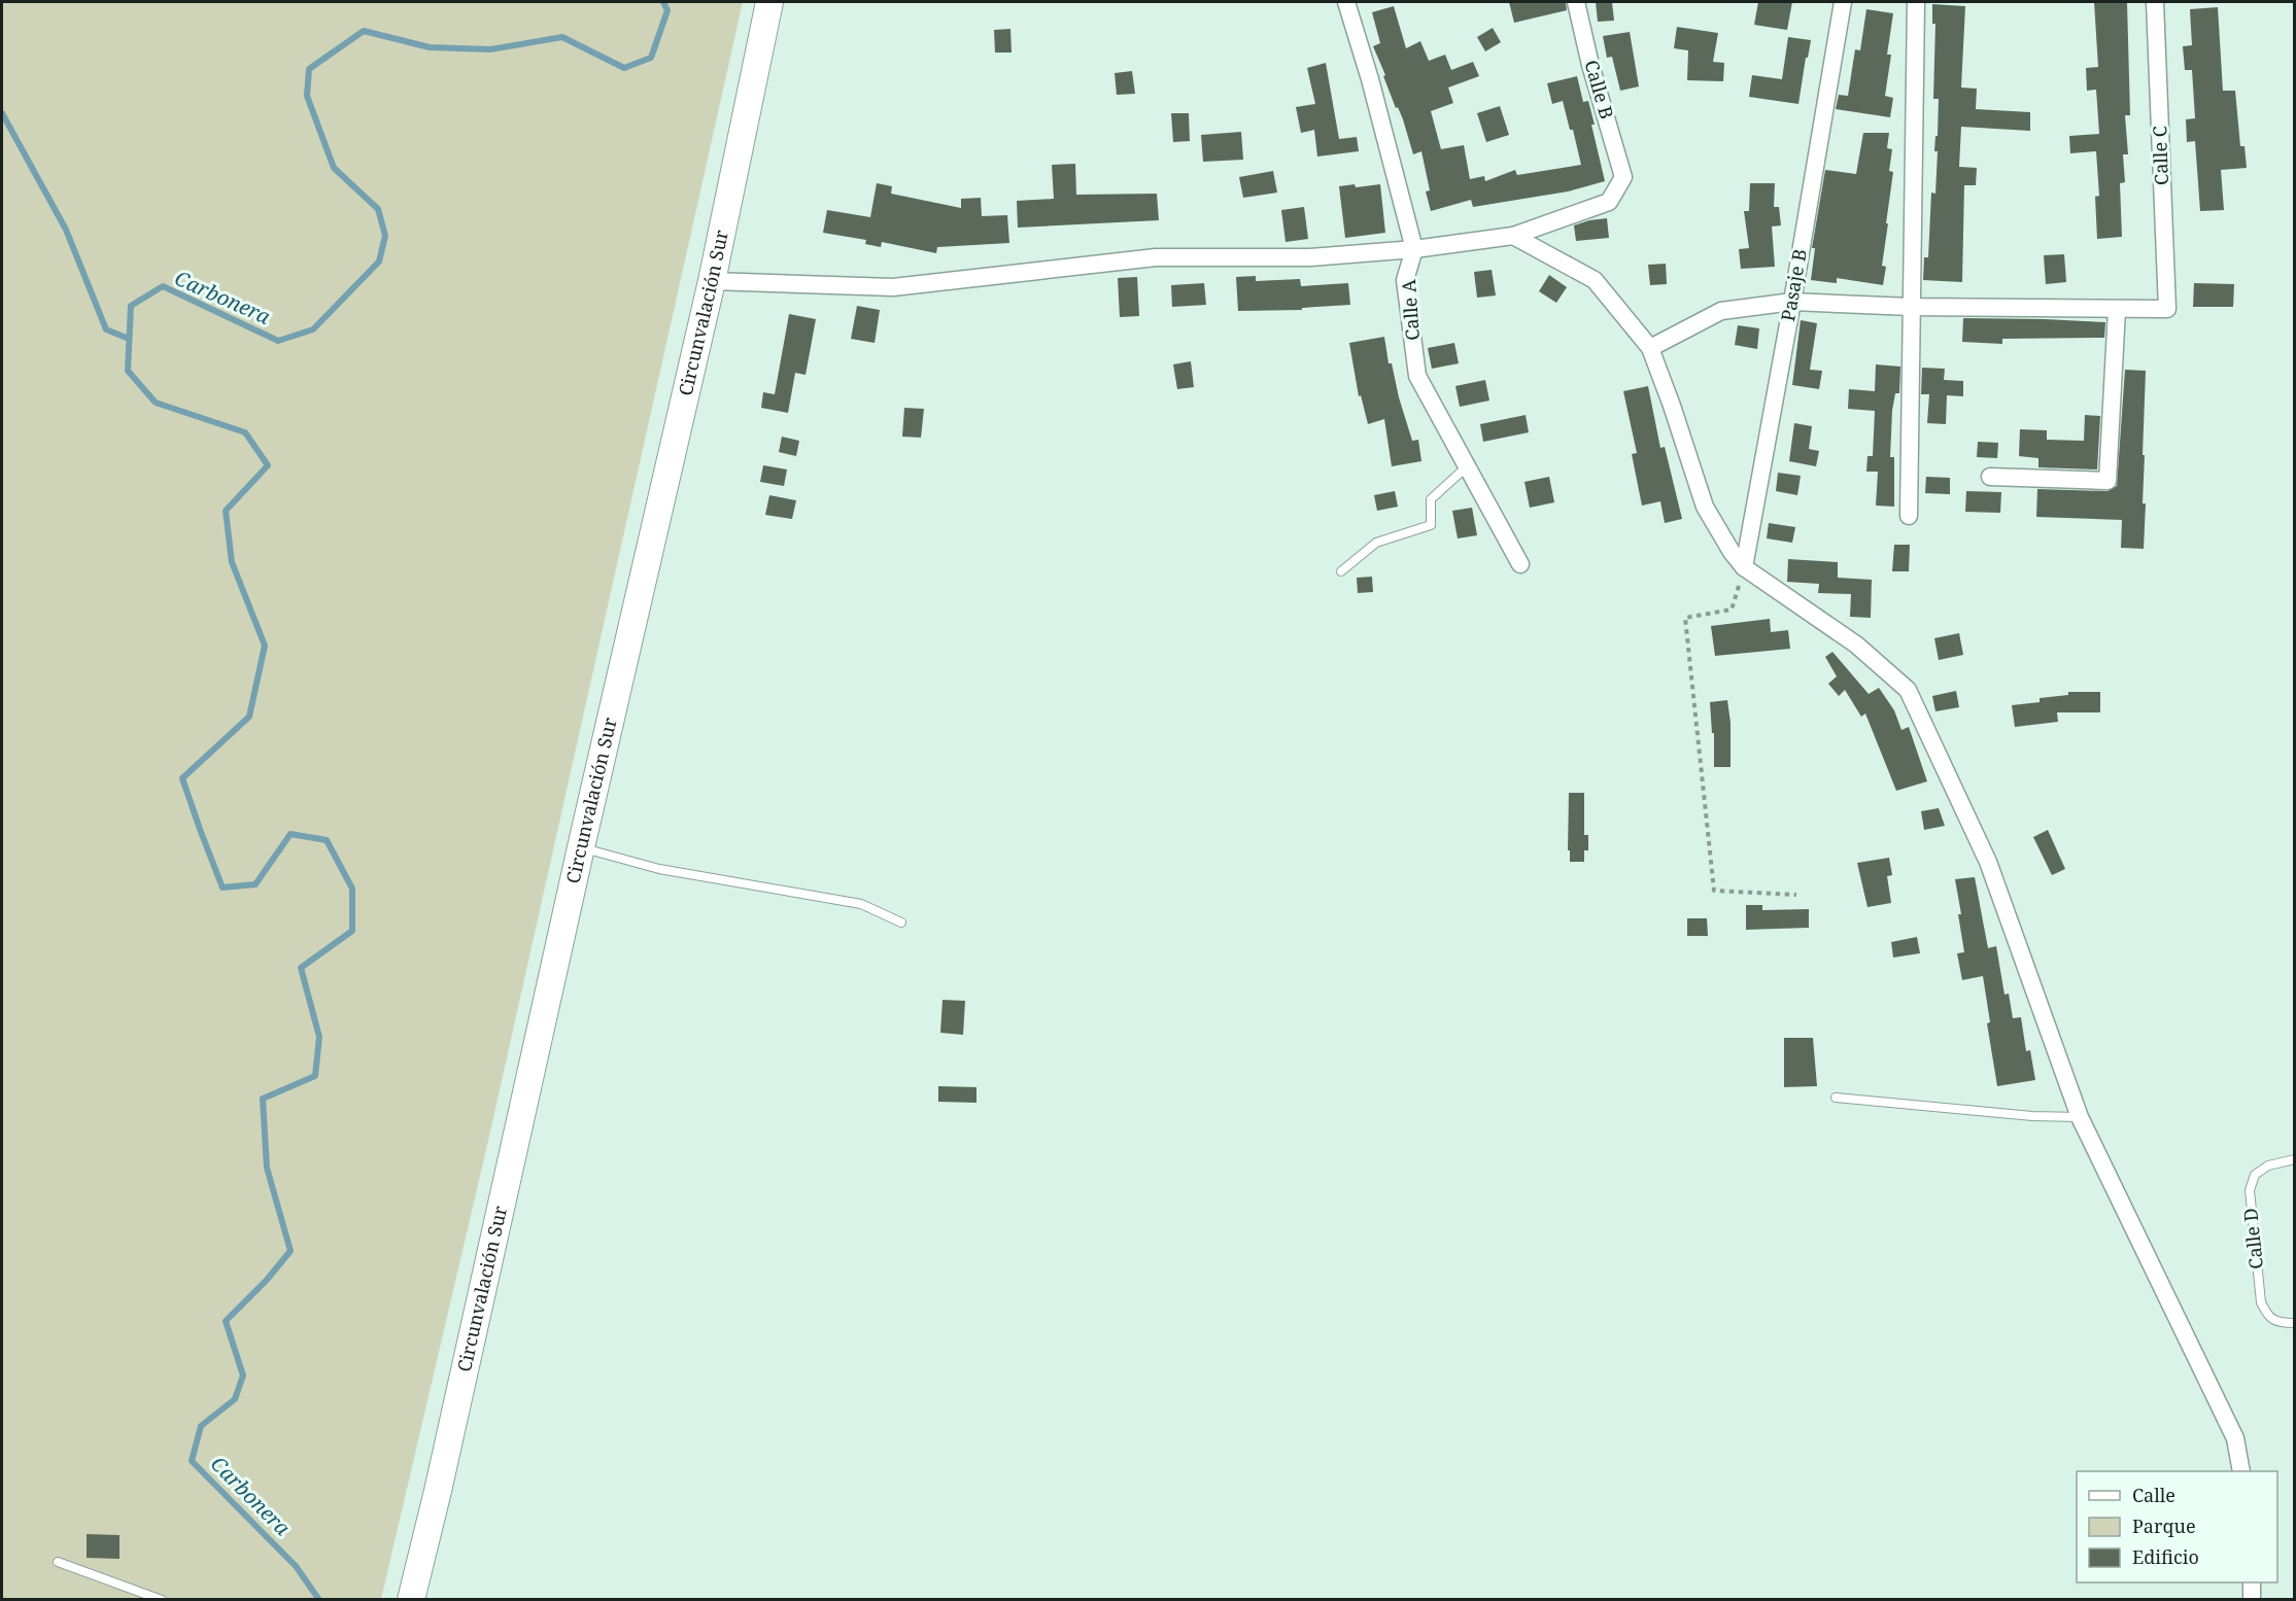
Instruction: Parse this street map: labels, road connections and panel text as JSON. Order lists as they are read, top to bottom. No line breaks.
{"streets":{"main road":["Circunvalación Sur"],"street":["Calle B","Calle C","Pasaje B","Calle A"],"lane":["Calle D"]},"water":["Carbonera"],"legend":["Calle","Parque","Edificio"]}
